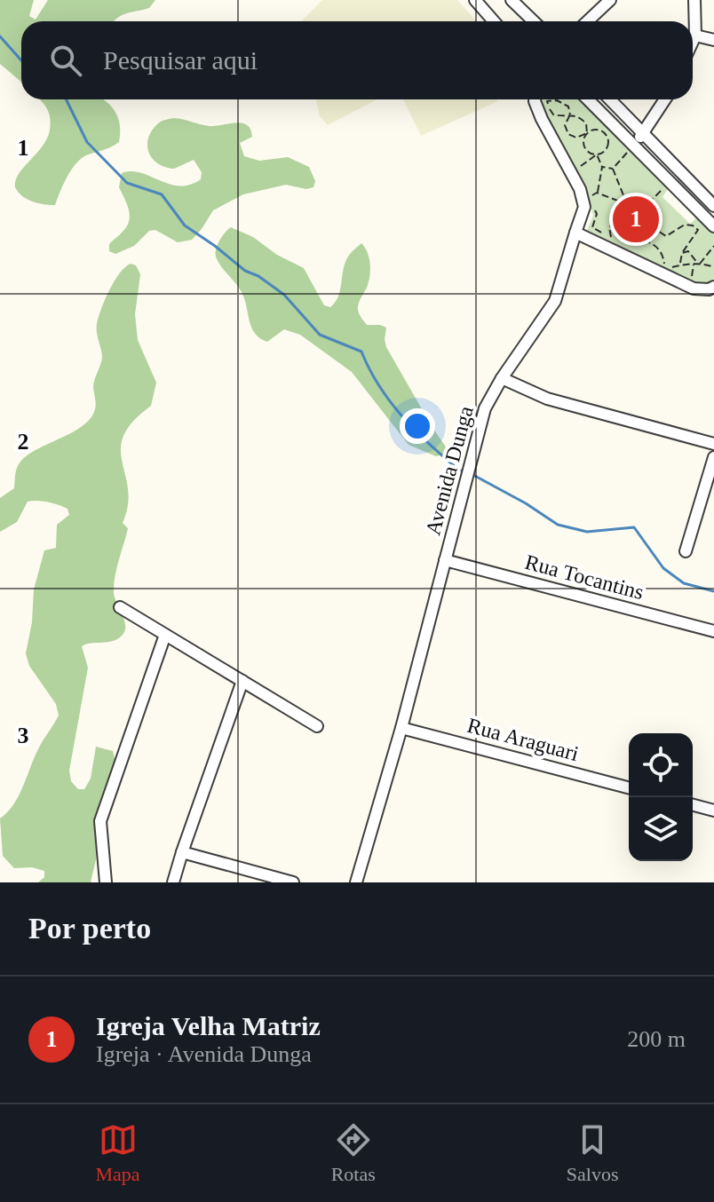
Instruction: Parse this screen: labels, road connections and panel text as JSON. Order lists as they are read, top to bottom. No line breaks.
{"streets":{"street":["Avenida Dunga","Rua Tocantins","Rua Araguari"]},"crossings":[["Avenida Dunga","Rua Tocantins"],["Avenida Dunga","Rua Araguari"]],"page":{"search":"Pesquisar aqui","pins":"1","heading":"Por perto","list":[{"mark":"1","name":"Igreja Velha Matriz","note":"Igreja · Avenida Dunga","value":"200 m"}],"nav":["Mapa","Rotas","Salvos"]},"grid":{"rows":["1","2","3"]}}
